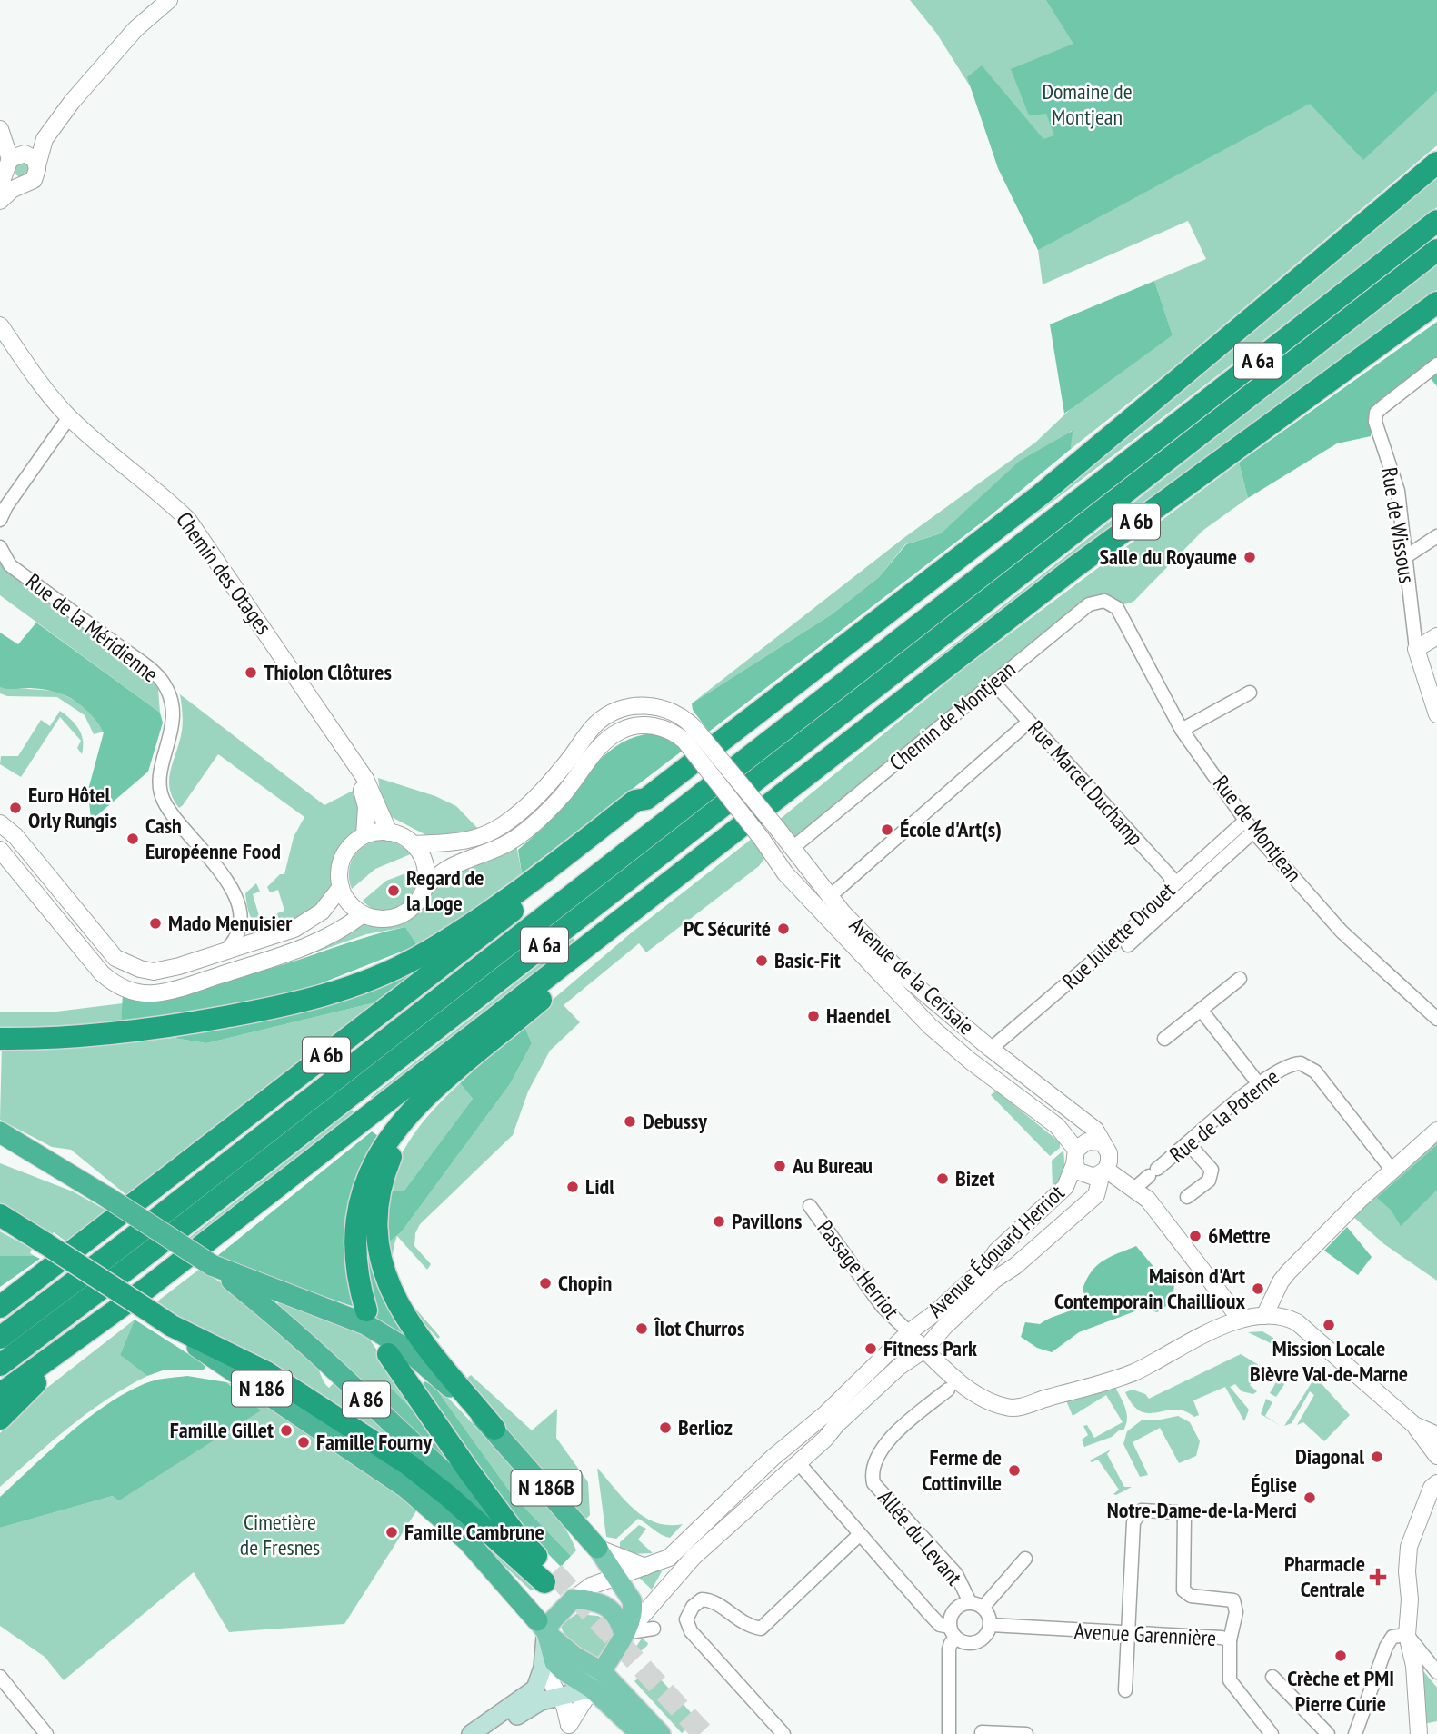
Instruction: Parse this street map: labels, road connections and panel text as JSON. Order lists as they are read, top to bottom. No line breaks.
{"streets":{"highway":["A 6a","A 6b","N 186","A 86","N 186B"],"street":["Rue de Wissous","Chemin des Otages","Rue de la Méridienne","Chemin de Montjean","Rue Marcel Duchamp","Rue de Montjean","Rue Juliette Drouet","Avenue de la Cerisaie","Rue de la Poterne","Avenue Édouard Herriot","Passage Herriot","Allée du Levant","Avenue Garennière"]},"crossings":[["Chemin de Montjean","Rue Marcel Duchamp"],["Chemin de Montjean","Rue de Montjean"],["Chemin de Montjean","Avenue de la Cerisaie"],["Rue Marcel Duchamp","Rue Juliette Drouet"],["Rue de Montjean","Rue Juliette Drouet"],["Rue Juliette Drouet","Avenue de la Cerisaie"],["Avenue de la Cerisaie","Avenue Édouard Herriot"],["Avenue Édouard Herriot","Passage Herriot"],["N 186","A 86"],["A 86","N 186B"],["Allée du Levant","Avenue Garennière"]],"parks":["Domaine de Montjean","Cimetière de Fresnes"],"places":{"other":["Salle du Royaume","Thiolon Clôtures","Euro Hôtel Orly Rungis","École d'Art(s)","Cash Européenne Food","Regard de la Loge","Mado Menuisier","PC Sécurité","Basic-Fit","Haendel","Debussy","Au Bureau","Bizet","Lidl","Pavillons","6Mettre","Chopin","Maison d'Art Contemporain Chaillioux","Mission Locale Bièvre Val-de-Marne","Îlot Churros","Fitness Park","Berlioz","Famille Gillet","Famille Fourny","Diagonal","Ferme de Cottinville","Église Notre-Dame-de-la-Merci","Famille Cambrune","Crèche et PMI Pierre Curie"],"health":["Pharmacie Centrale"]}}
